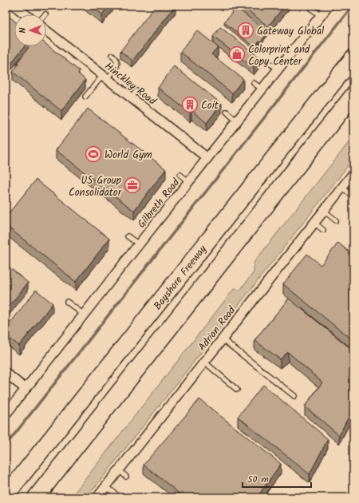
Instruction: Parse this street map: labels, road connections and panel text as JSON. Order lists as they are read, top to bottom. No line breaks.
{"streets":{"highway":["Bayshore Freeway"],"street":["Hinckley Road","Gilbreth Road","Adrian Road"]},"crossings":[["Hinckley Road","Gilbreth Road"]],"places":{"building":["Gateway Global","Coit"],"shop":["Colorprint and Copy Center"],"sports":["World Gym"],"office":["US Group Consolidator"]},"scale_bar":"50 m","north":"left"}
